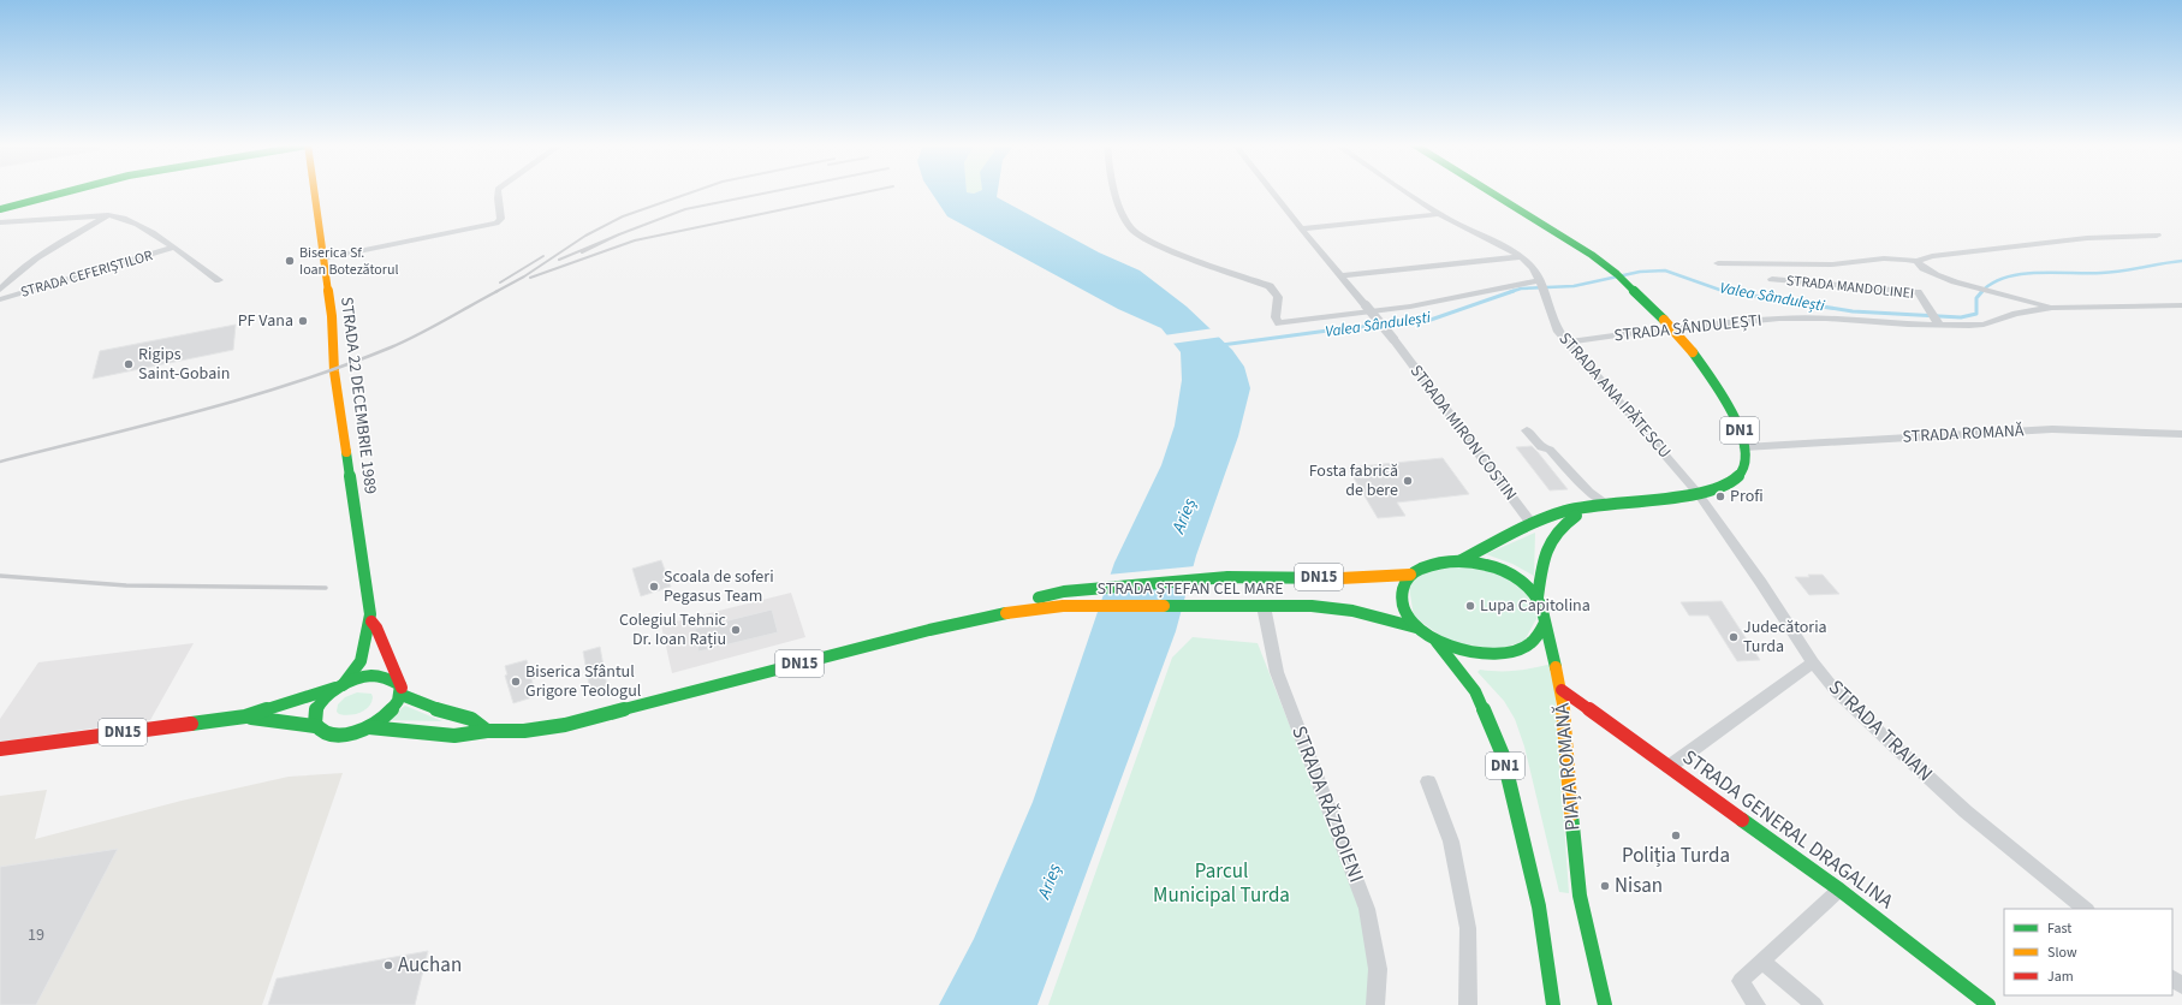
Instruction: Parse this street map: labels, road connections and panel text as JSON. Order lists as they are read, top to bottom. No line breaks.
{"streets":{"main road":["STRADA 22 DECEMBRIE 1989","DN1","DN15","STRADA ȘTEFAN CEL MARE","PIAȚA ROMANĂ","STRADA GENERAL DRAGALINA"],"street":["STRADA CEFERIȘTILOR","STRADA MANDOLINEI","STRADA SÂNDULEȘTI","STRADA ANA IPĂTESCU","STRADA MIRON COSTIN","STRADA ROMANĂ","STRADA TRAIAN","STRADA RĂZBOIENI"]},"crossings":[["STRADA MANDOLINEI","STRADA SÂNDULEȘTI"],["STRADA SÂNDULEȘTI","STRADA ANA IPĂTESCU"],["STRADA 22 DECEMBRIE 1989","STRADA ȘTEFAN CEL MARE"],["STRADA ANA IPĂTESCU","DN1"],["STRADA ANA IPĂTESCU","STRADA TRAIAN"],["DN1","STRADA MIRON COSTIN"],["DN1","STRADA ROMANĂ"],["DN1","STRADA ȘTEFAN CEL MARE"],["DN1","STRADA TRAIAN"],["DN1","PIAȚA ROMANĂ"],["STRADA ȘTEFAN CEL MARE","PIAȚA ROMANĂ"],["STRADA ȘTEFAN CEL MARE","STRADA RĂZBOIENI"],["PIAȚA ROMANĂ","STRADA GENERAL DRAGALINA"]],"water":["Valea Sândulești","Arieș"],"parks":["Parcul Municipal Turda"],"places":["Biserica Sf. Ioan Botezătorul","PF Vana","Rigips Saint-Gobain","Fosta fabrică de bere","Profi","Scoala de soferi Pegasus Team","Lupa Capitolina","Colegiul Tehnic Dr. Ioan Rațiu","Judecătoria Turda","Biserica Sfântul Grigore Teologul","Poliția Turda","Nisan","Auchan"],"house_numbers":["19"],"legend":["Fast","Slow","Jam"]}
